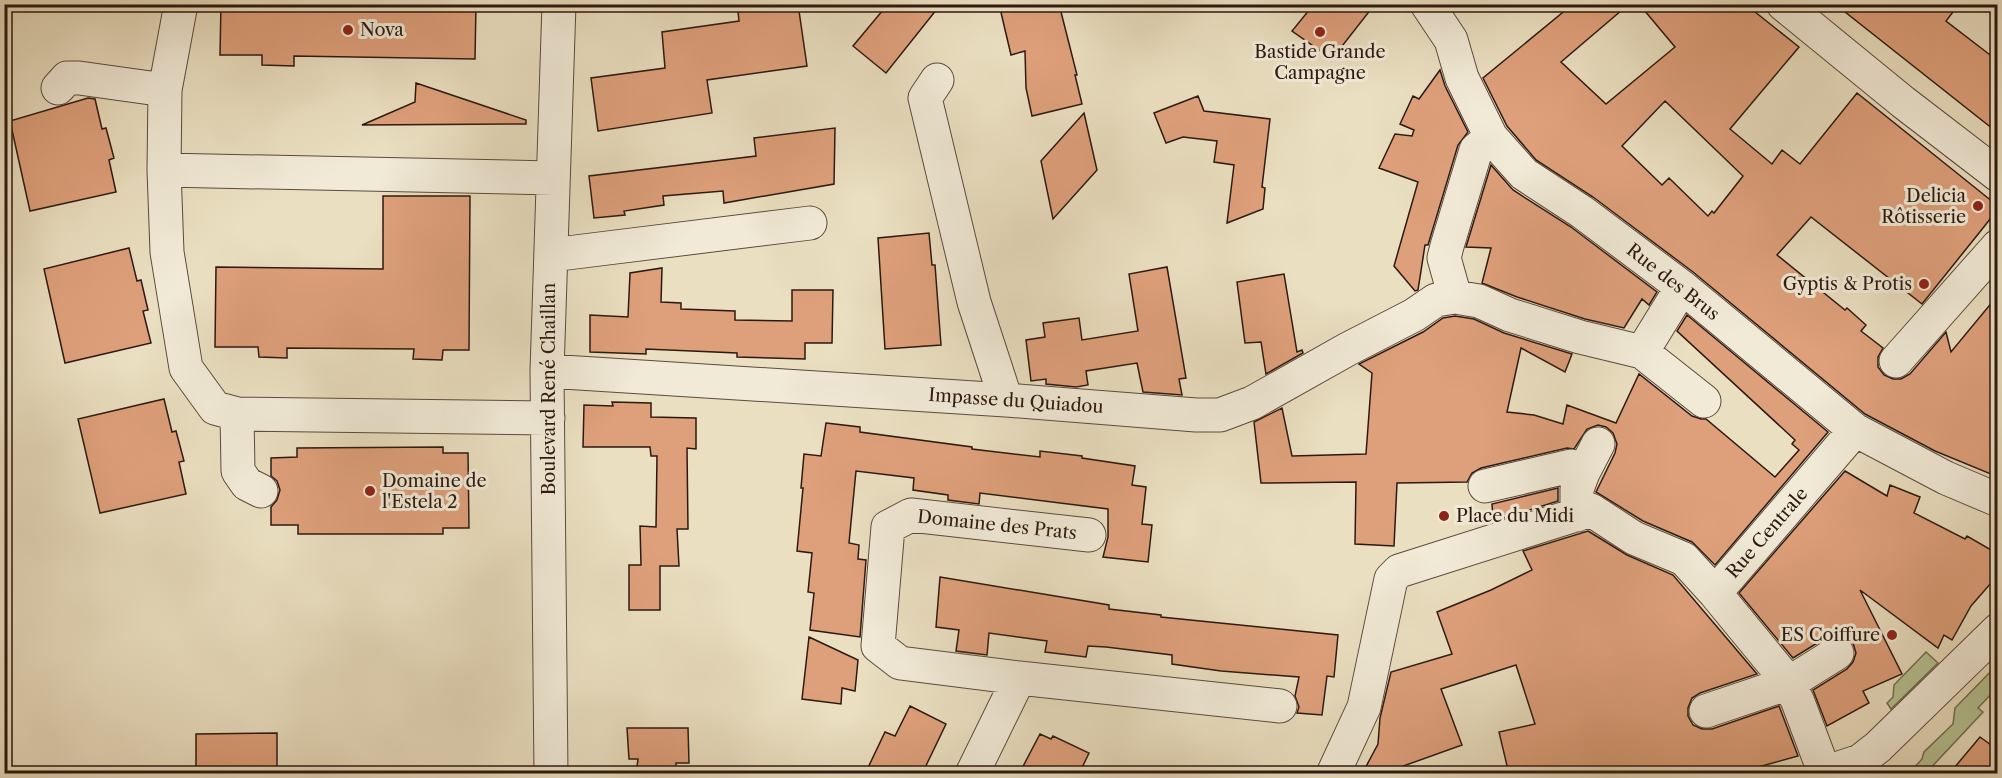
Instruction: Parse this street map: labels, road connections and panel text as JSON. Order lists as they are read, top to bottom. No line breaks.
{"streets":{"street":["Rue des Brus","Boulevard René Chaillan","Impasse du Quiadou","Domaine des Prats","Rue Centrale"]},"crossings":[["Rue des Brus","Rue Centrale"],["Boulevard René Chaillan","Impasse du Quiadou"]],"places":["Nova","Bastide Grande Campagne","Delicia Rôtisserie","Gyptis & Protis","Domaine de l'Estela 2","Place du Midi","ES Coiffure"]}
